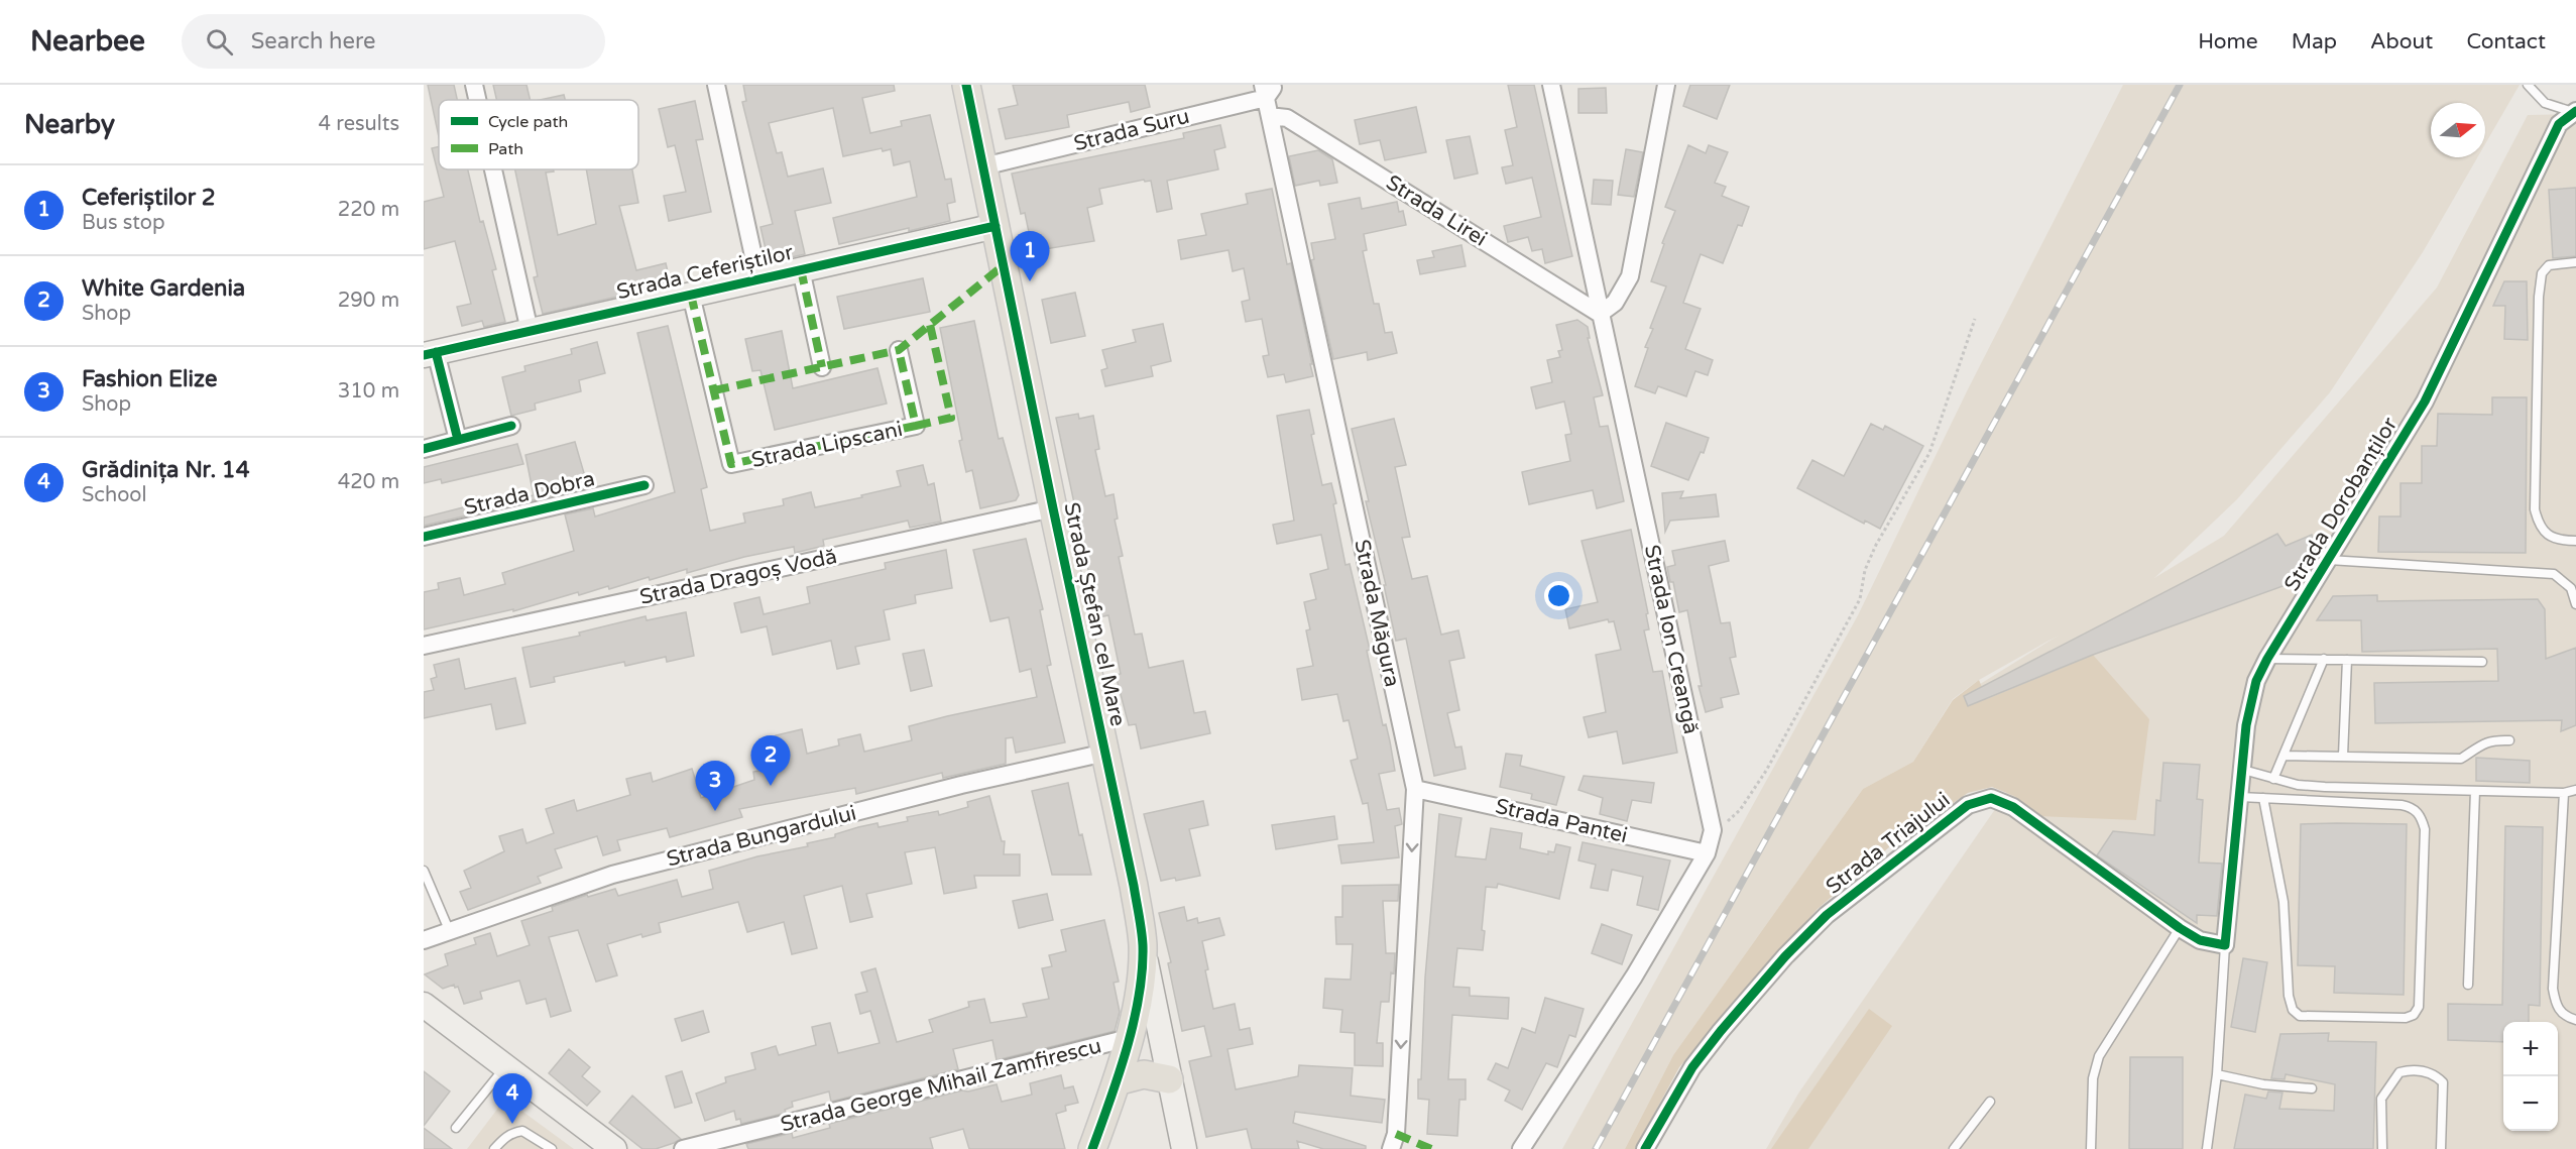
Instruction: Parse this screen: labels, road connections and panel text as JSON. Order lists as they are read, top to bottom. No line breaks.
{"streets":{"main road":["Strada Ștefan cel Mare"],"street":["Strada Suru","Strada Lirei","Strada Ceferiștilor","Strada Lipscani","Strada Dobra","Strada Dorobanților","Strada Dragoș Vodă","Strada Măgura","Strada Ion Creangă","Strada Pantei","Strada Bungardului","Strada Triajului","Strada George Mihail Zamfirescu"]},"crossings":[["Strada Suru","Strada Măgura"],["Strada Suru","Strada Ștefan cel Mare"],["Strada Lirei","Strada Măgura"],["Strada Lirei","Strada Ion Creangă"],["Strada Ceferiștilor","Strada Lipscani"],["Strada Ceferiștilor","Strada Ștefan cel Mare"],["Strada Dorobanților","Strada Triajului"],["Strada Dragoș Vodă","Strada Ștefan cel Mare"],["Strada Măgura","Strada Pantei"],["Strada Ștefan cel Mare","Strada Bungardului"],["Strada Ștefan cel Mare","Strada George Mihail Zamfirescu"],["Strada Ion Creangă","Strada Pantei"]],"legend":["Cycle path","Path"],"north":"right","page":{"header":"Nearbee","search":"Search here","nav":["Home","Map","About","Contact"],"heading":["Nearby","4 results"],"list":[{"mark":"1","name":"Ceferiștilor 2","note":"Bus stop","value":"220 m"},{"mark":"2","name":"White Gardenia","note":"Shop","value":"290 m"},{"mark":"3","name":"Fashion Elize","note":"Shop","value":"310 m"},{"mark":"4","name":"Grădinița Nr. 14","note":"School","value":"420 m"}],"pins":["1","2","3","4"],"map_buttons":["+","−"]}}
